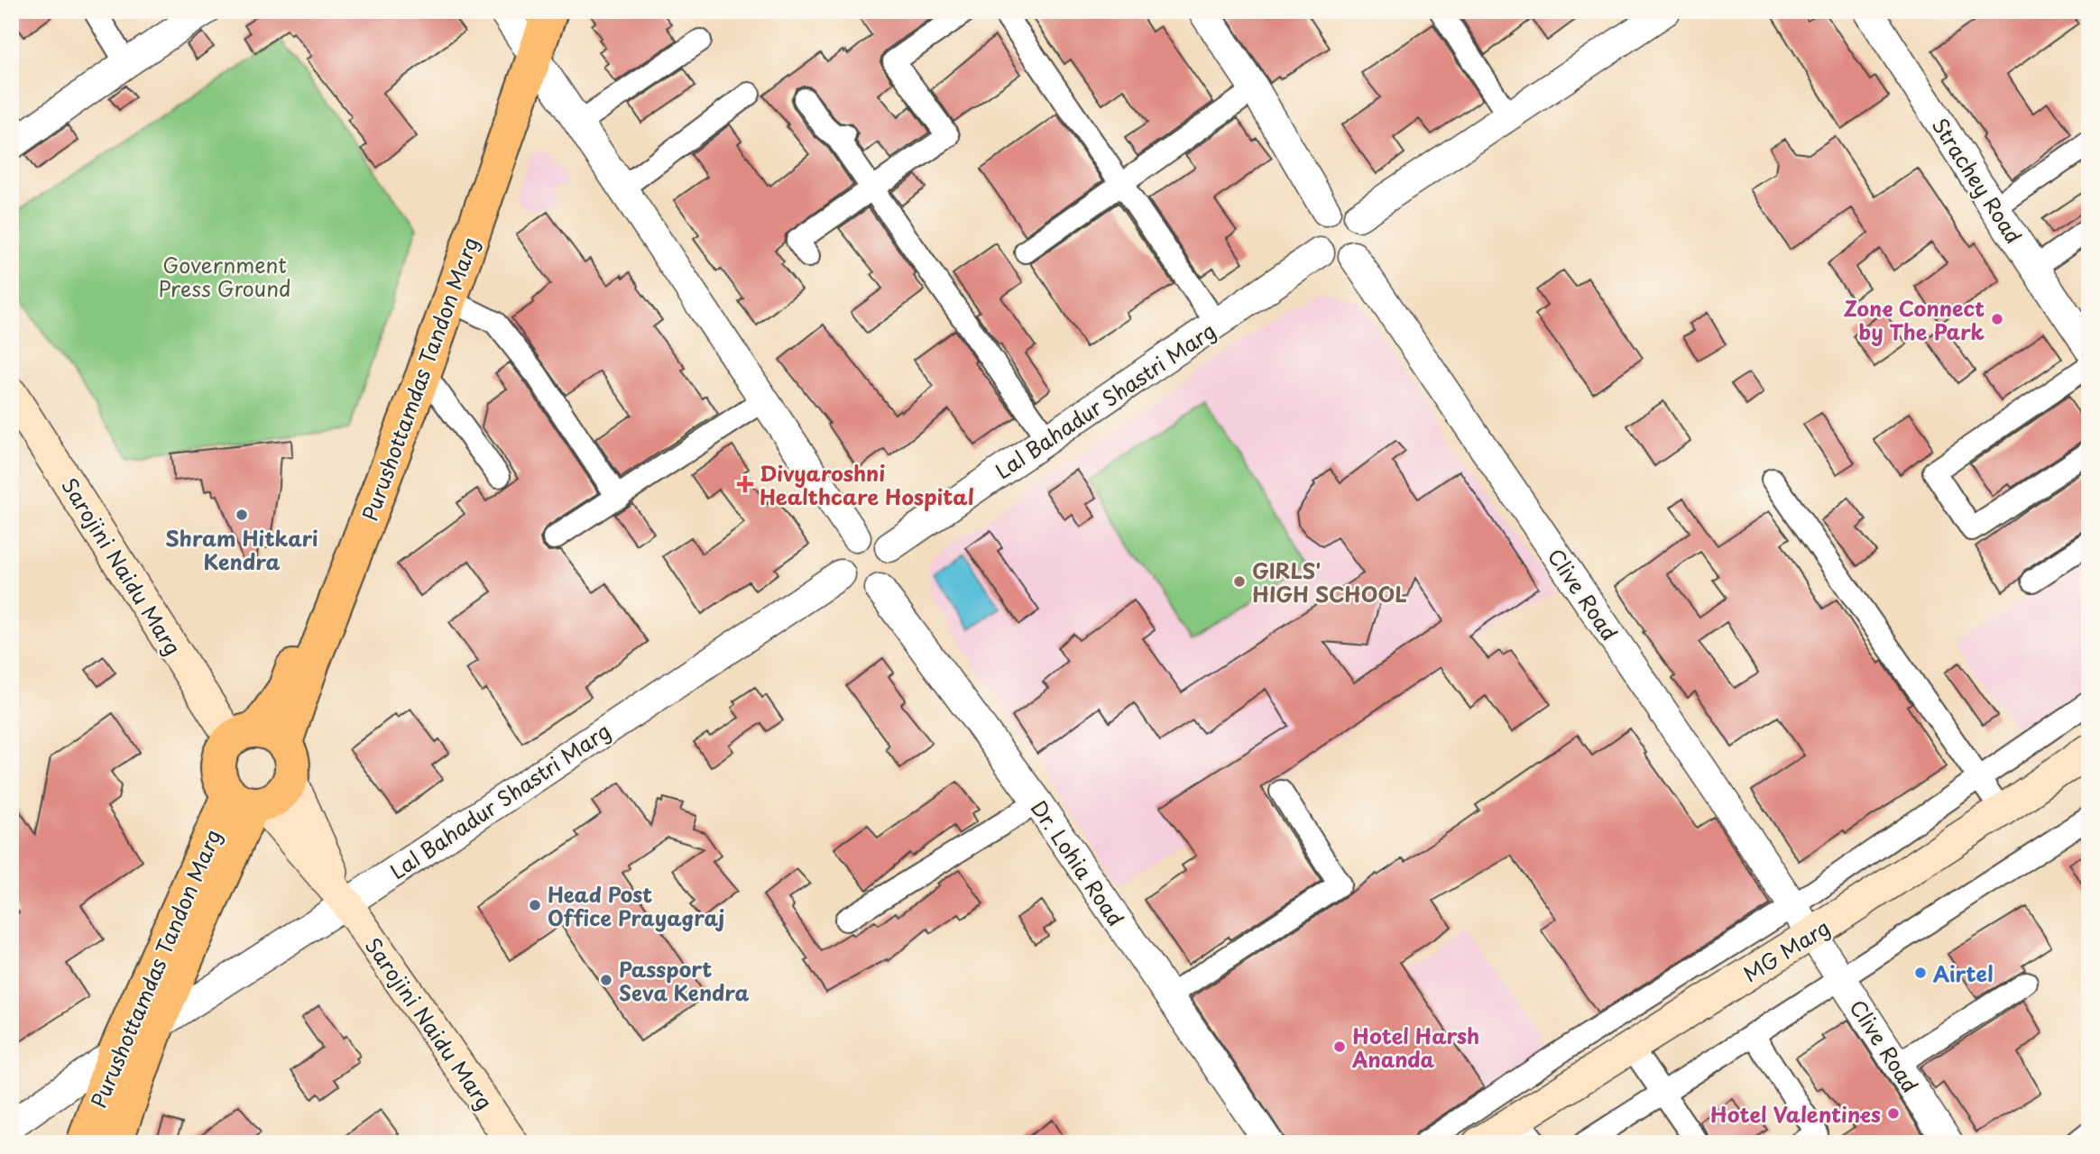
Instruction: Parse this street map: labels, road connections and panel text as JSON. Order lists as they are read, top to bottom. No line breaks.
{"streets":{"main road":["Purushottamdas Tandon Marg","Sarojini Naidu Marg","MG Marg"],"street":["Strachey Road","Lal Bahadur Shastri Marg","Clive Road","Dr. Lohia Road"]},"crossings":[["Purushottamdas Tandon Marg","Lal Bahadur Shastri Marg"],["Purushottamdas Tandon Marg","Sarojini Naidu Marg"],["Lal Bahadur Shastri Marg","Sarojini Naidu Marg"],["Lal Bahadur Shastri Marg","Clive Road"],["Lal Bahadur Shastri Marg","Dr. Lohia Road"],["Clive Road","MG Marg"]],"parks":["Government Press Ground"],"places":{"other":["Zone Connect by The Park","Shram Hitkari Kendra","GIRLS' HIGH SCHOOL","Head Post Office Prayagraj","Airtel","Passport Seva Kendra","Hotel Harsh Ananda","Hotel Valentines"],"health":["Divyaroshni Healthcare Hospital"]}}
